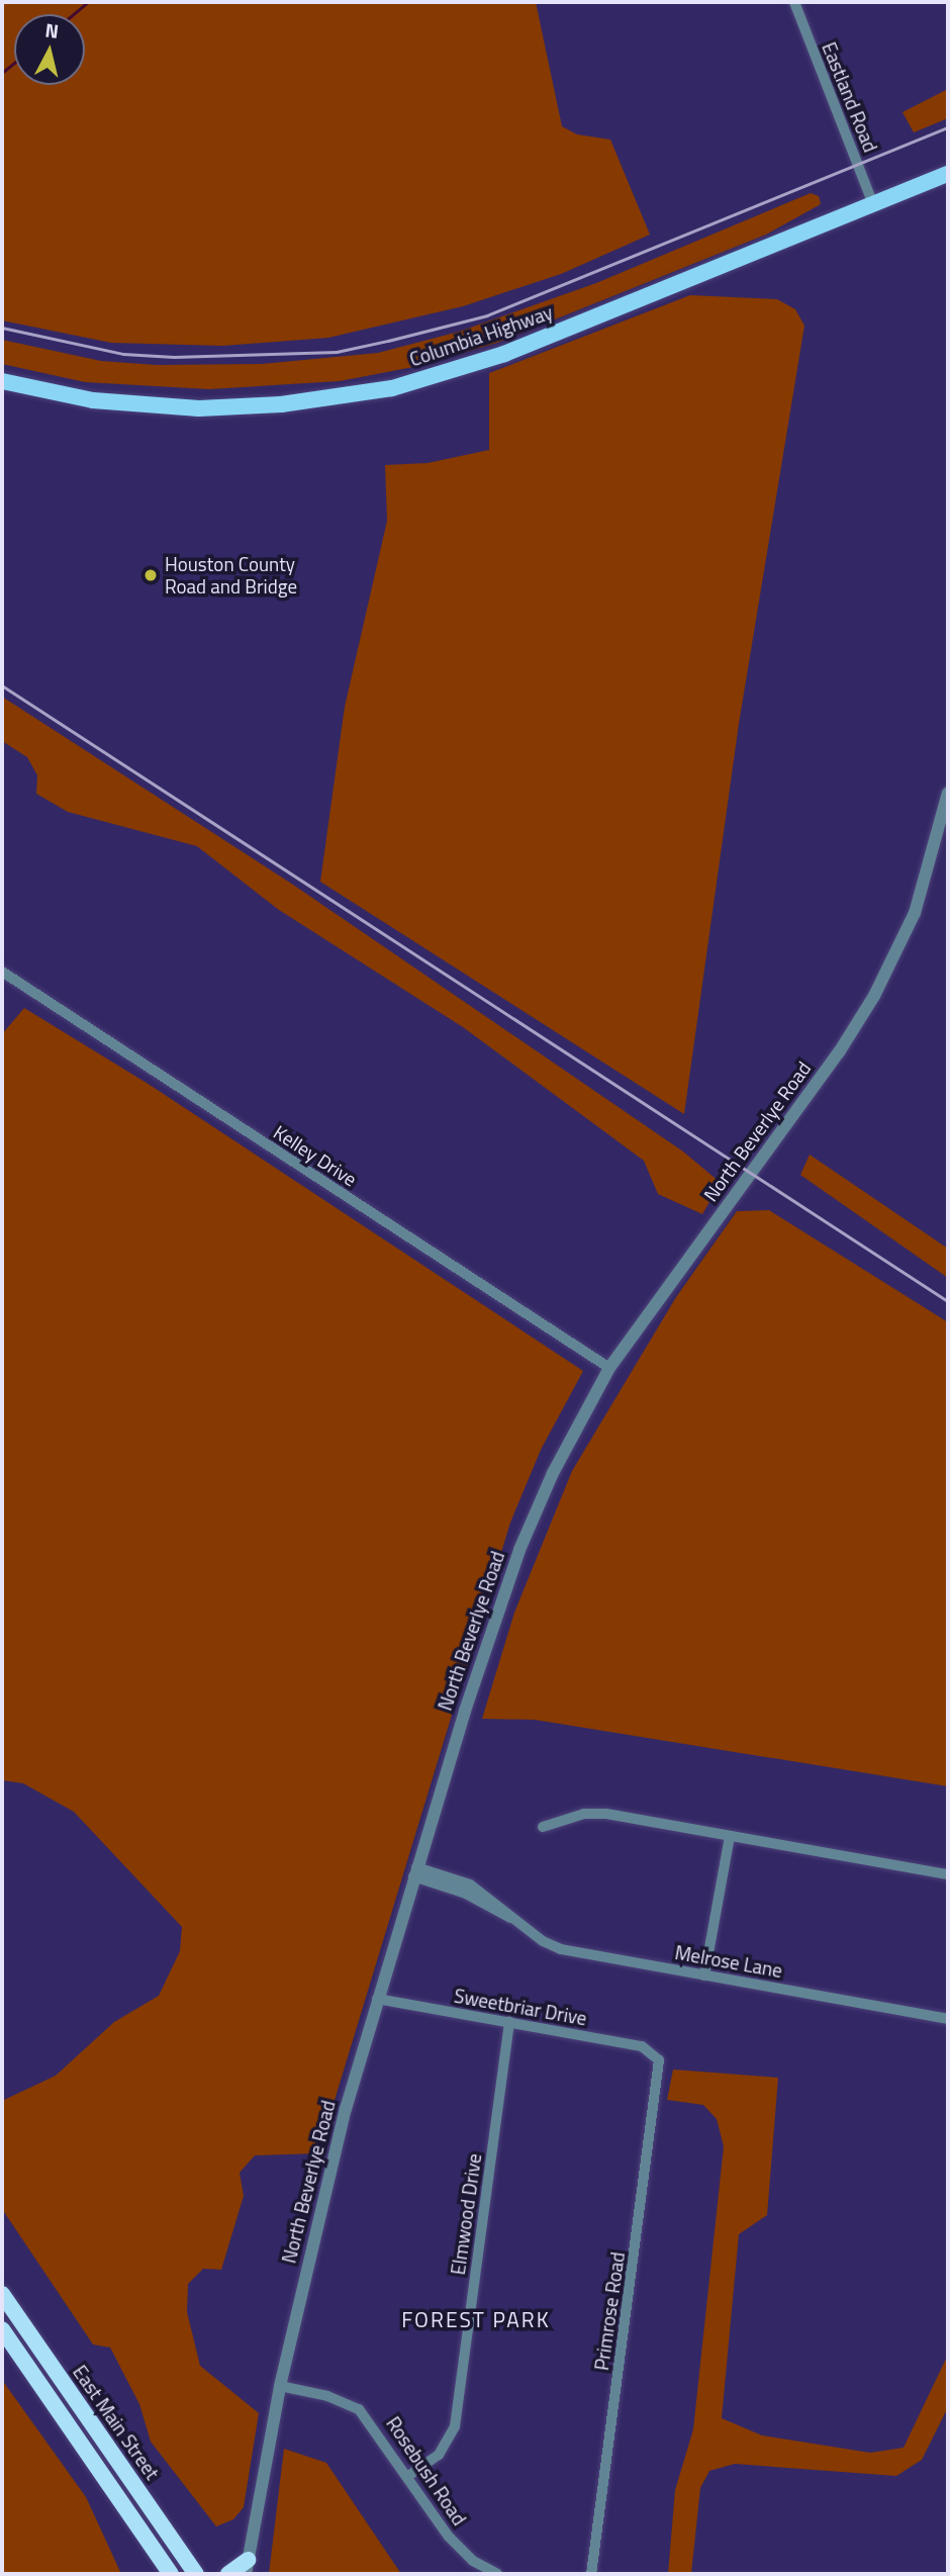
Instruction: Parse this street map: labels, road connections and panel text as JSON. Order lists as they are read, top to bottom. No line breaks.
{"streets":{"highway":["East Main Street"],"main road":["Columbia Highway"],"street":["Eastland Road","North Beverlye Road","Kelley Drive","Melrose Lane","Sweetbriar Drive","Elmwood Drive","Primrose Road","Rosebush Road"]},"crossings":[["Eastland Road","Columbia Highway"],["North Beverlye Road","Kelley Drive"],["North Beverlye Road","Melrose Lane"],["North Beverlye Road","Sweetbriar Drive"],["North Beverlye Road","Rosebush Road"],["Sweetbriar Drive","Elmwood Drive"],["Sweetbriar Drive","Primrose Road"],["Elmwood Drive","Rosebush Road"]],"districts":["FOREST PARK"],"places":["Houston County Road and Bridge"],"north":"top"}
